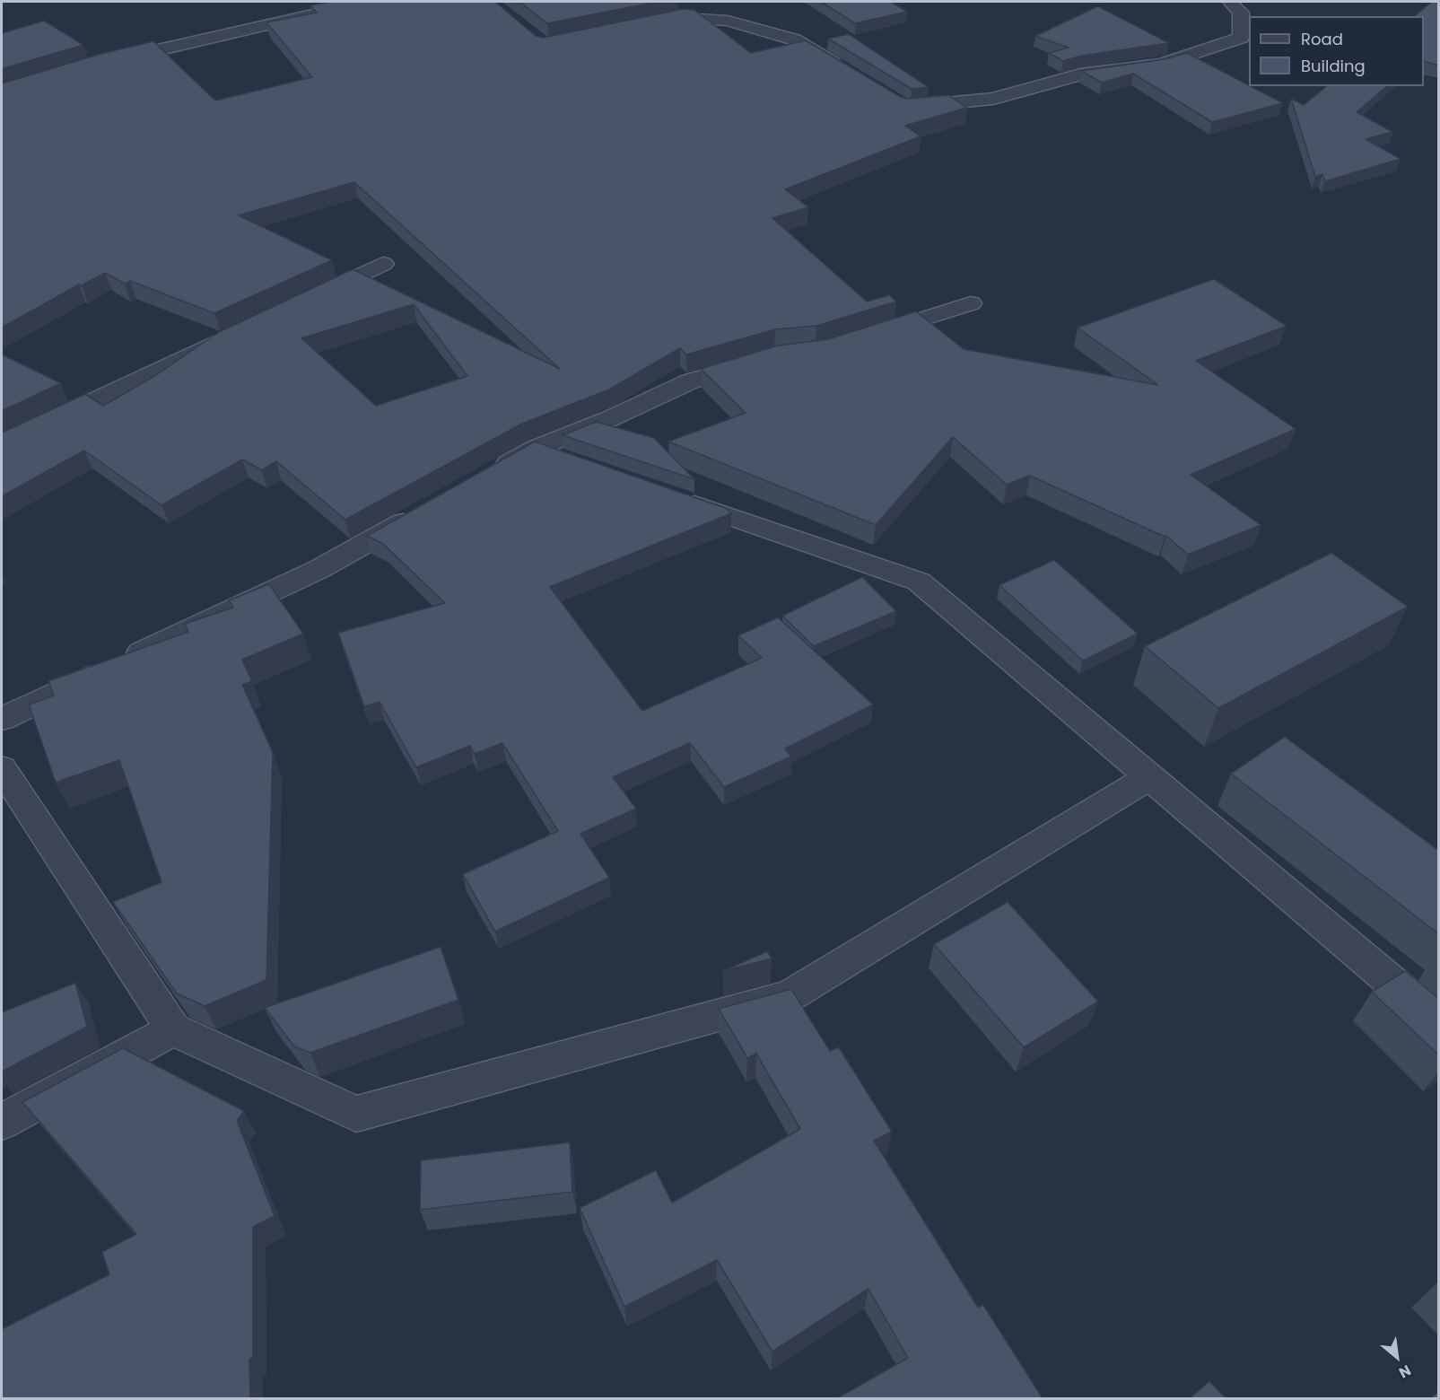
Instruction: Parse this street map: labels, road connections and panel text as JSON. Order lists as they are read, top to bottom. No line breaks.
{"legend":["Road","Building"],"north":"bottom right"}
